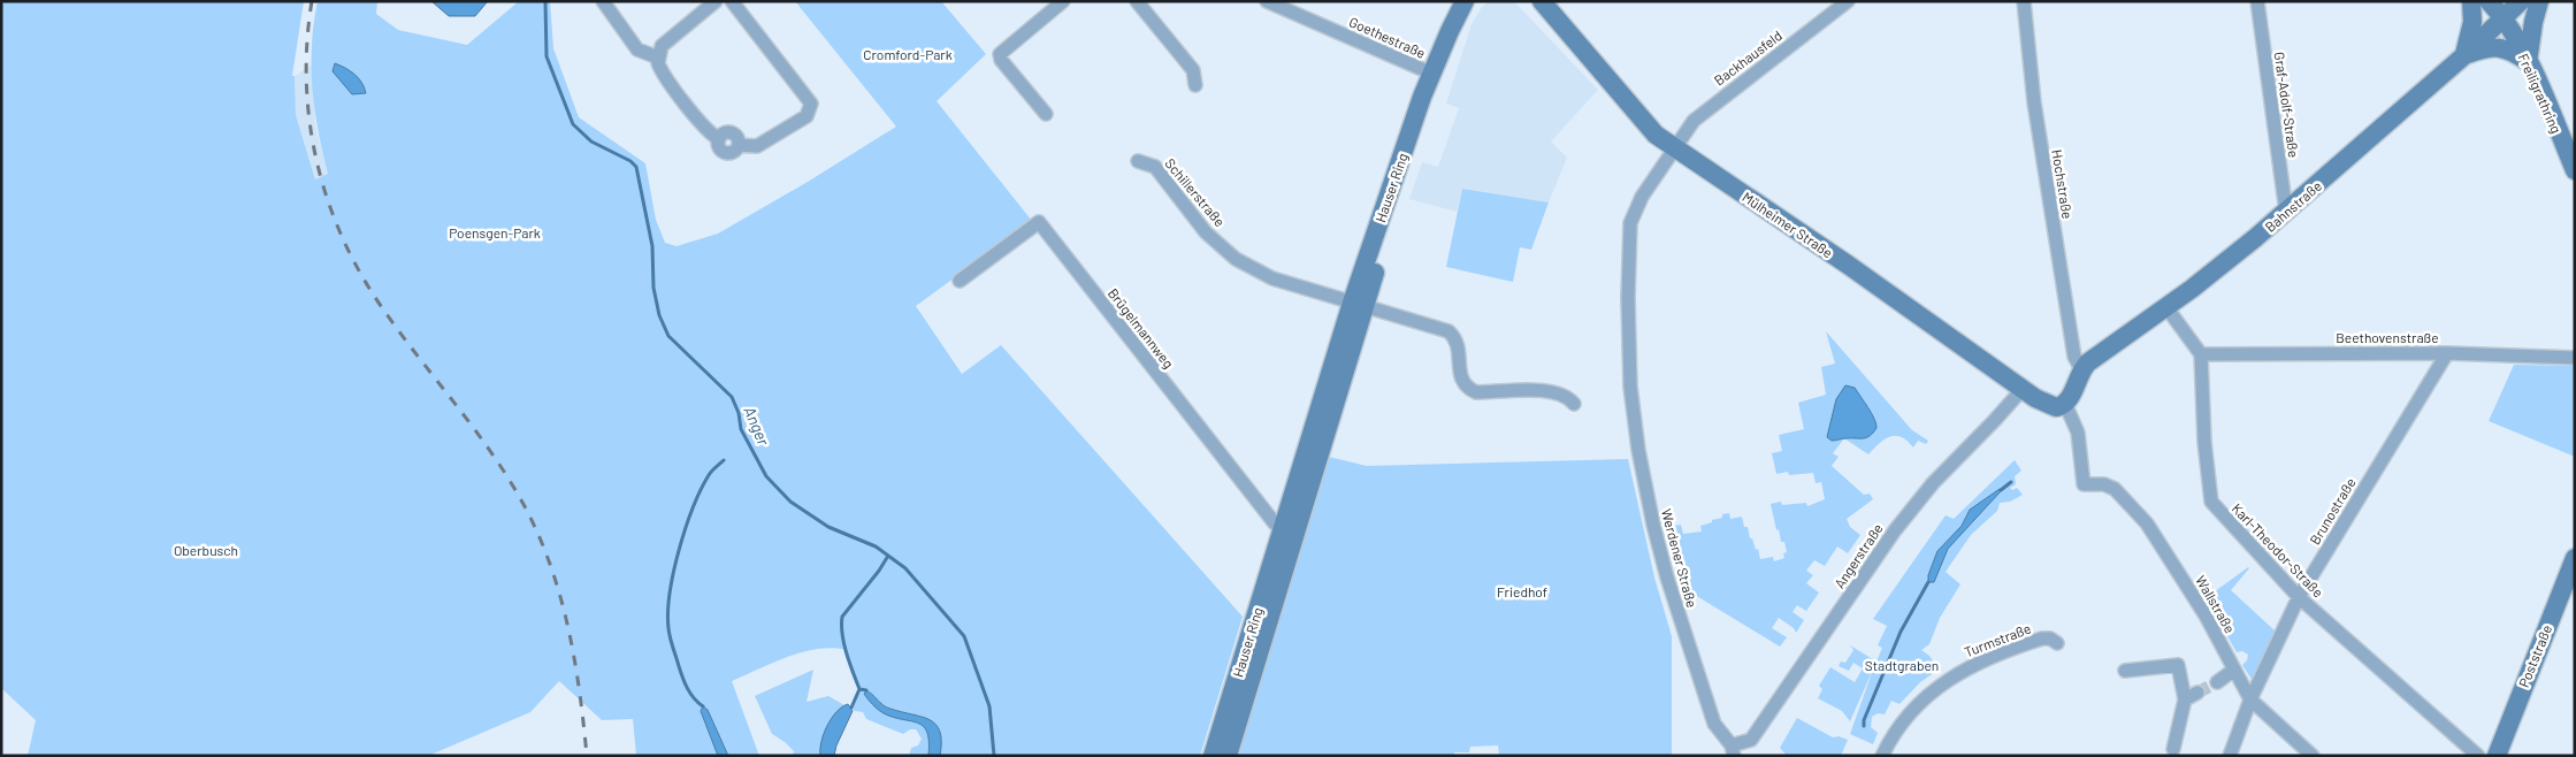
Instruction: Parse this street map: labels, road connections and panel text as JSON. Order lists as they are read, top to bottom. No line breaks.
{"streets":{"street":["Goethestraße","Backhausfeld","Freiligrathring","Graf-Adolf-Straße","Hochstraße","Hauser Ring","Schillerstraße","Bahnstraße","Mülheimer Straße","Brügelmannweg","Beethovenstraße","Brunostraße","Karl-Theodor-Straße","Angerstraße","Werdener Straße","Wallstraße","Turmstraße","Poststraße"]},"crossings":[["Goethestraße","Hauser Ring"],["Backhausfeld","Mülheimer Straße"],["Backhausfeld","Werdener Straße"],["Freiligrathring","Bahnstraße"],["Graf-Adolf-Straße","Bahnstraße"],["Hochstraße","Bahnstraße"],["Hauser Ring","Schillerstraße"],["Hauser Ring","Brügelmannweg"],["Bahnstraße","Mülheimer Straße"],["Bahnstraße","Wallstraße"],["Mülheimer Straße","Angerstraße"],["Mülheimer Straße","Werdener Straße"],["Mülheimer Straße","Wallstraße"],["Beethovenstraße","Brunostraße"],["Beethovenstraße","Karl-Theodor-Straße"],["Brunostraße","Karl-Theodor-Straße"],["Brunostraße","Wallstraße"],["Angerstraße","Werdener Straße"]],"water":["Anger"],"parks":["Cromford-Park","Poensgen-Park","Oberbusch","Friedhof","Stadtgraben"]}
